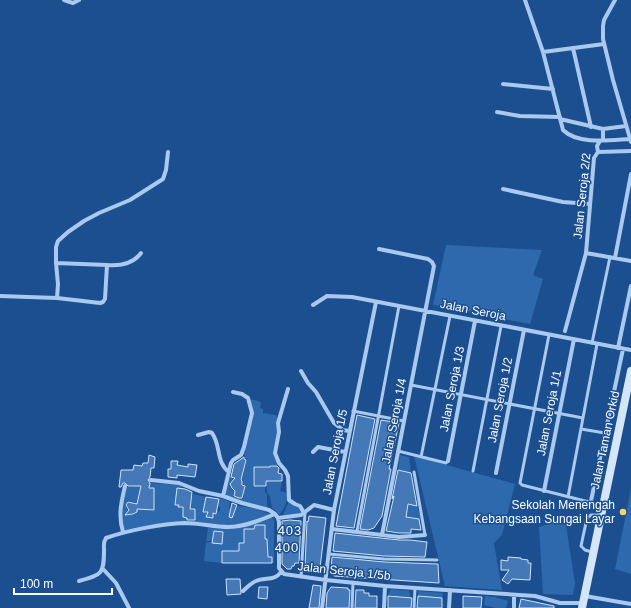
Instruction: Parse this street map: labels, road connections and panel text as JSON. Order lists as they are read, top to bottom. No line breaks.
{"streets":{"main road":["Jalan Taman Orkid"],"street":["Jalan Seroja 2/2","Jalan Seroja","Jalan Seroja 1/3","Jalan Seroja 1/2","Jalan Seroja 1/1","Jalan Seroja 1/4","Jalan Seroja 1/5","Jalan Seroja 1/5b"]},"crossings":[["Jalan Seroja","Jalan Seroja 1/3"],["Jalan Seroja","Jalan Seroja 1/2"],["Jalan Seroja","Jalan Seroja 1/1"],["Jalan Seroja","Jalan Seroja 1/4"],["Jalan Seroja","Jalan Seroja 1/5"],["Jalan Taman Orkid","Jalan Seroja 1/5b"],["Jalan Seroja 1/5","Jalan Seroja 1/5b"]],"districts":["403","400"],"places":["Sekolah Menengah Kebangsaan Sungai Layar"],"scale_bar":"100 m"}
